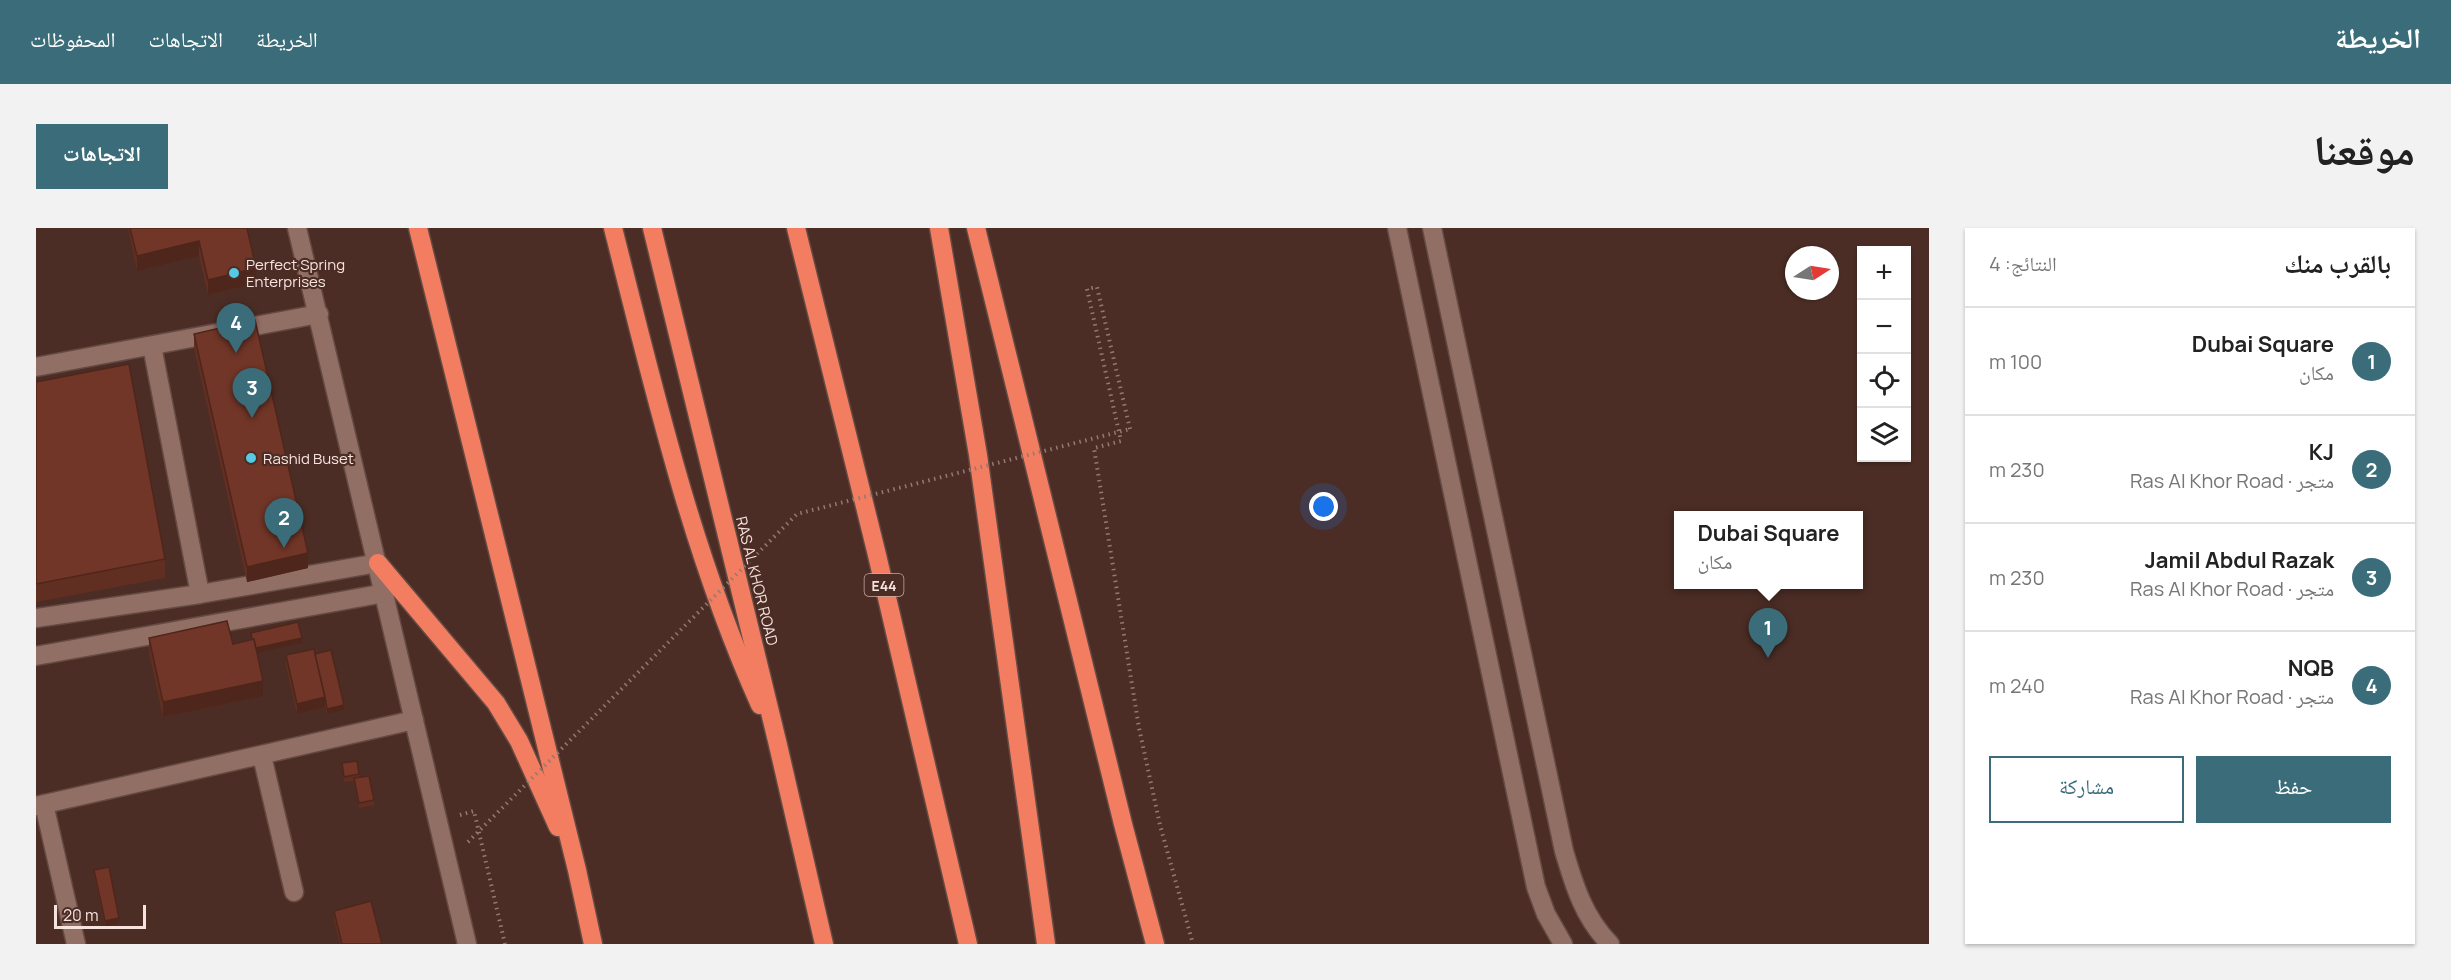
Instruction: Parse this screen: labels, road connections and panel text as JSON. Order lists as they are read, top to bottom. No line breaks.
{"streets":{"highway":["RAS AL KHOR ROAD","E44"]},"places":["Perfect Spring Enterprises","Rashid Buset"],"scale_bar":"20 m","north":"right","page":{"header":"الخريطة","nav":["الخريطة","الاتجاهات","المحفوظات"],"title":"موقعنا","buttons":["الاتجاهات",["حفظ","مشاركة"]],"heading":["بالقرب منك","النتائج: 4"],"map_buttons":["+","−"],"pins":["4","3","2","1"],"list":[{"mark":"1","name":"Dubai Square","note":"مكان","value":"100 m"},{"mark":"2","name":"KJ","note":"متجر · Ras Al Khor Road","value":"230 m"},{"mark":"3","name":"Jamil Abdul Razak","note":"متجر · Ras Al Khor Road","value":"230 m"},{"mark":"4","name":"NQB","note":"متجر · Ras Al Khor Road","value":"240 m"}],"popup":["Dubai Square","مكان"],"scale":"20 m"}}
